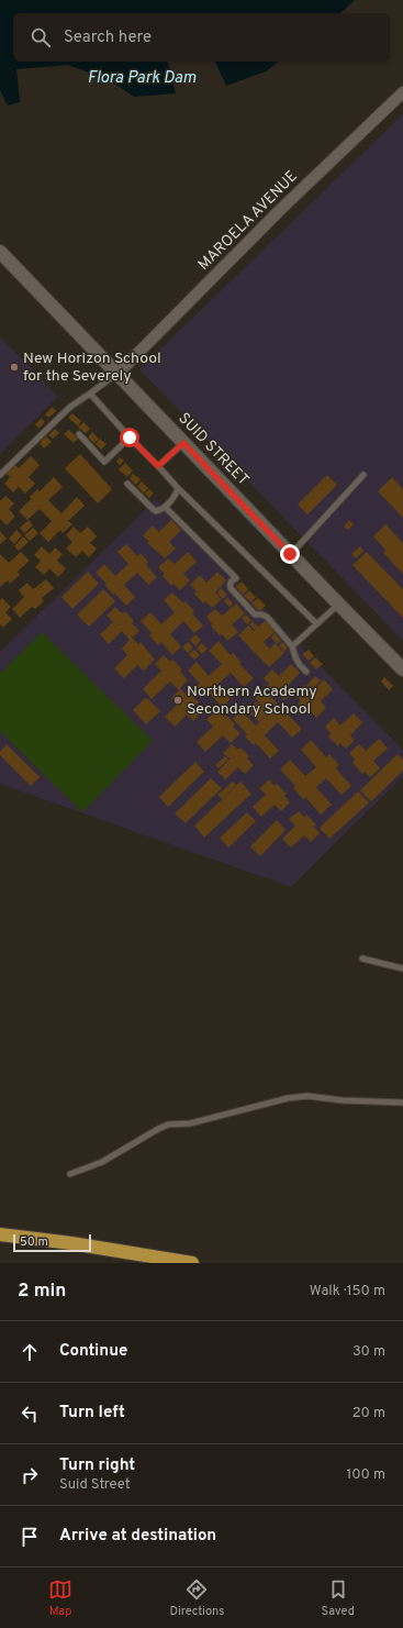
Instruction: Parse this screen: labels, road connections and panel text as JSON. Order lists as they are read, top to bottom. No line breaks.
{"streets":{"street":["MAROELA AVENUE","SUID STREET"]},"crossings":[["MAROELA AVENUE","SUID STREET"]],"water":["Flora Park Dam"],"places":["New Horizon School for the Severely","Northern Academy Secondary School"],"scale_bar":"50 m","page":{"search":"Search here","scale":"50 m","heading":["2 min","Walk · 150 m"],"list":[["Continue","30 m"],["Turn left","20 m"],["Turn right","Suid Street","100 m"],"Arrive at destination"],"nav":["Map","Directions","Saved"]}}
